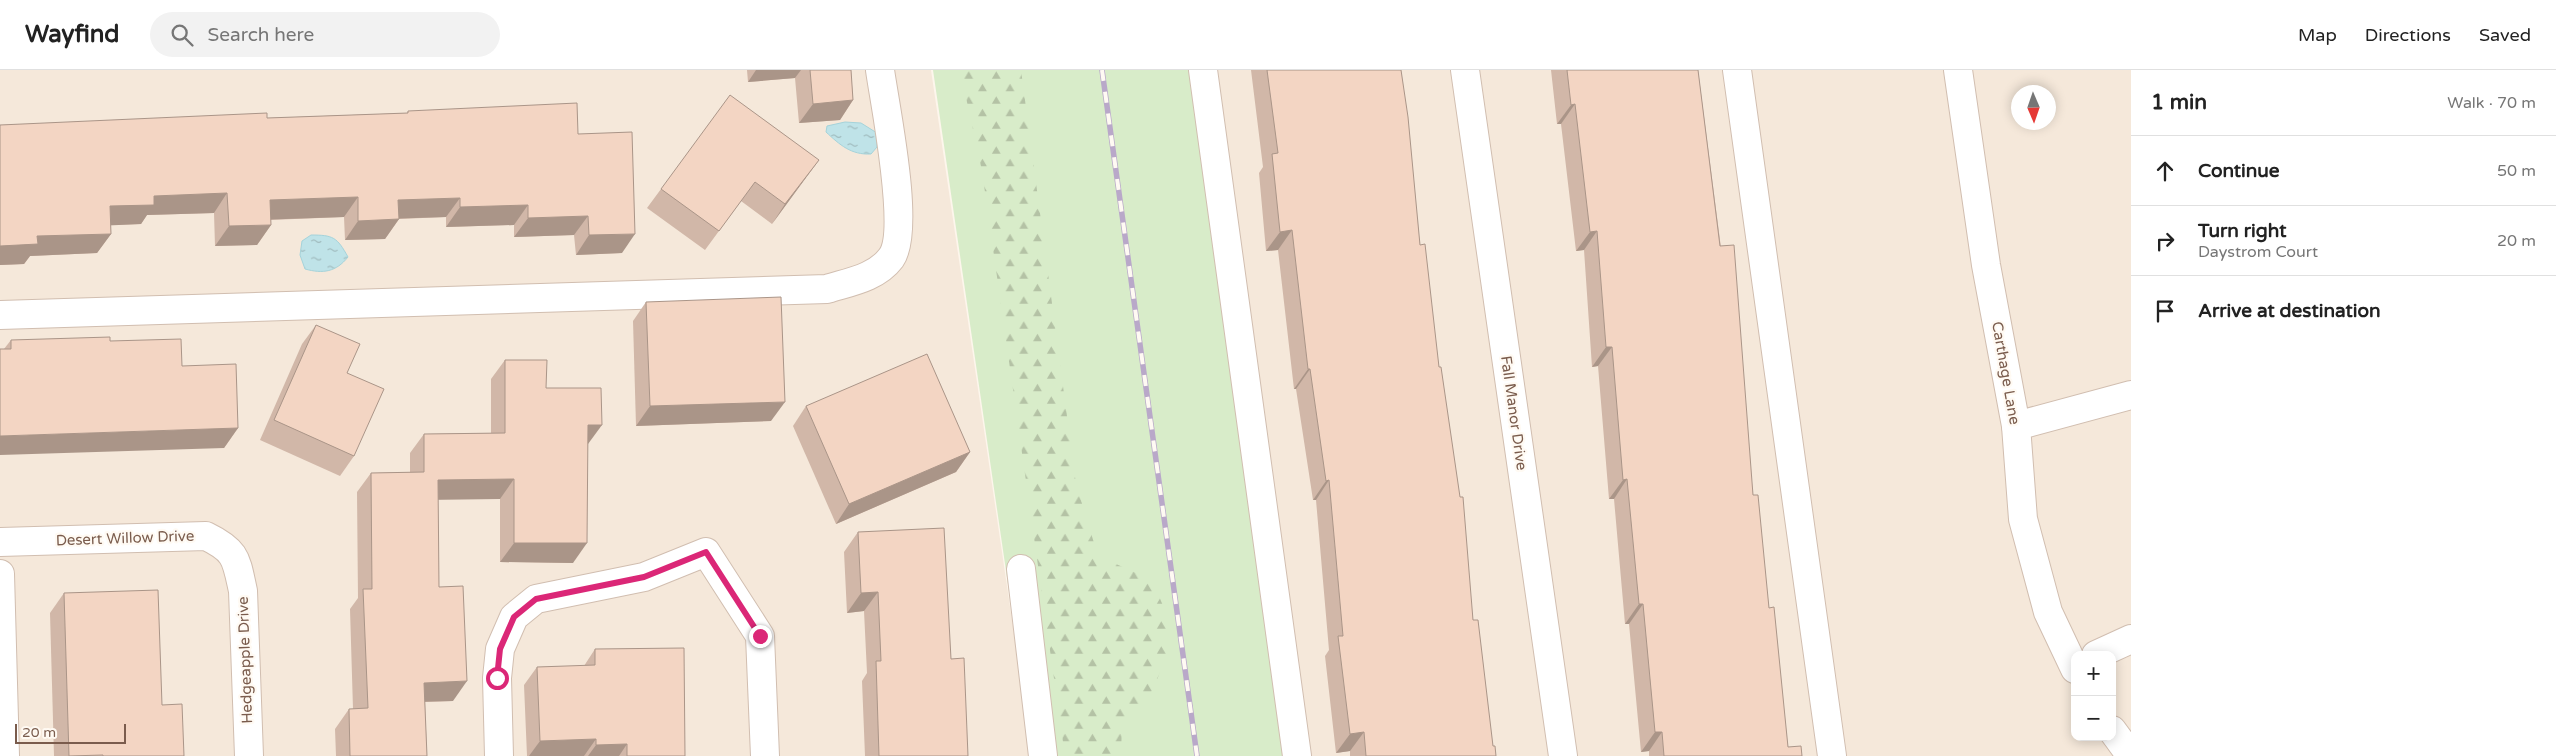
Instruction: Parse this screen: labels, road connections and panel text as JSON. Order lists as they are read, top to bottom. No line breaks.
{"streets":{"street":["Carthage Lane","Fall Manor Drive","Desert Willow Drive","Hedgeapple Drive"]},"crossings":[["Desert Willow Drive","Hedgeapple Drive"]],"scale_bar":"20 m","north":"bottom","page":{"header":"Wayfind","search":"Search here","nav":["Map","Directions","Saved"],"heading":["1 min","Walk · 70 m"],"list":[["Continue","50 m"],["Turn right","Daystrom Court","20 m"],"Arrive at destination"],"map_buttons":["+","−"],"scale":"20 m"}}
